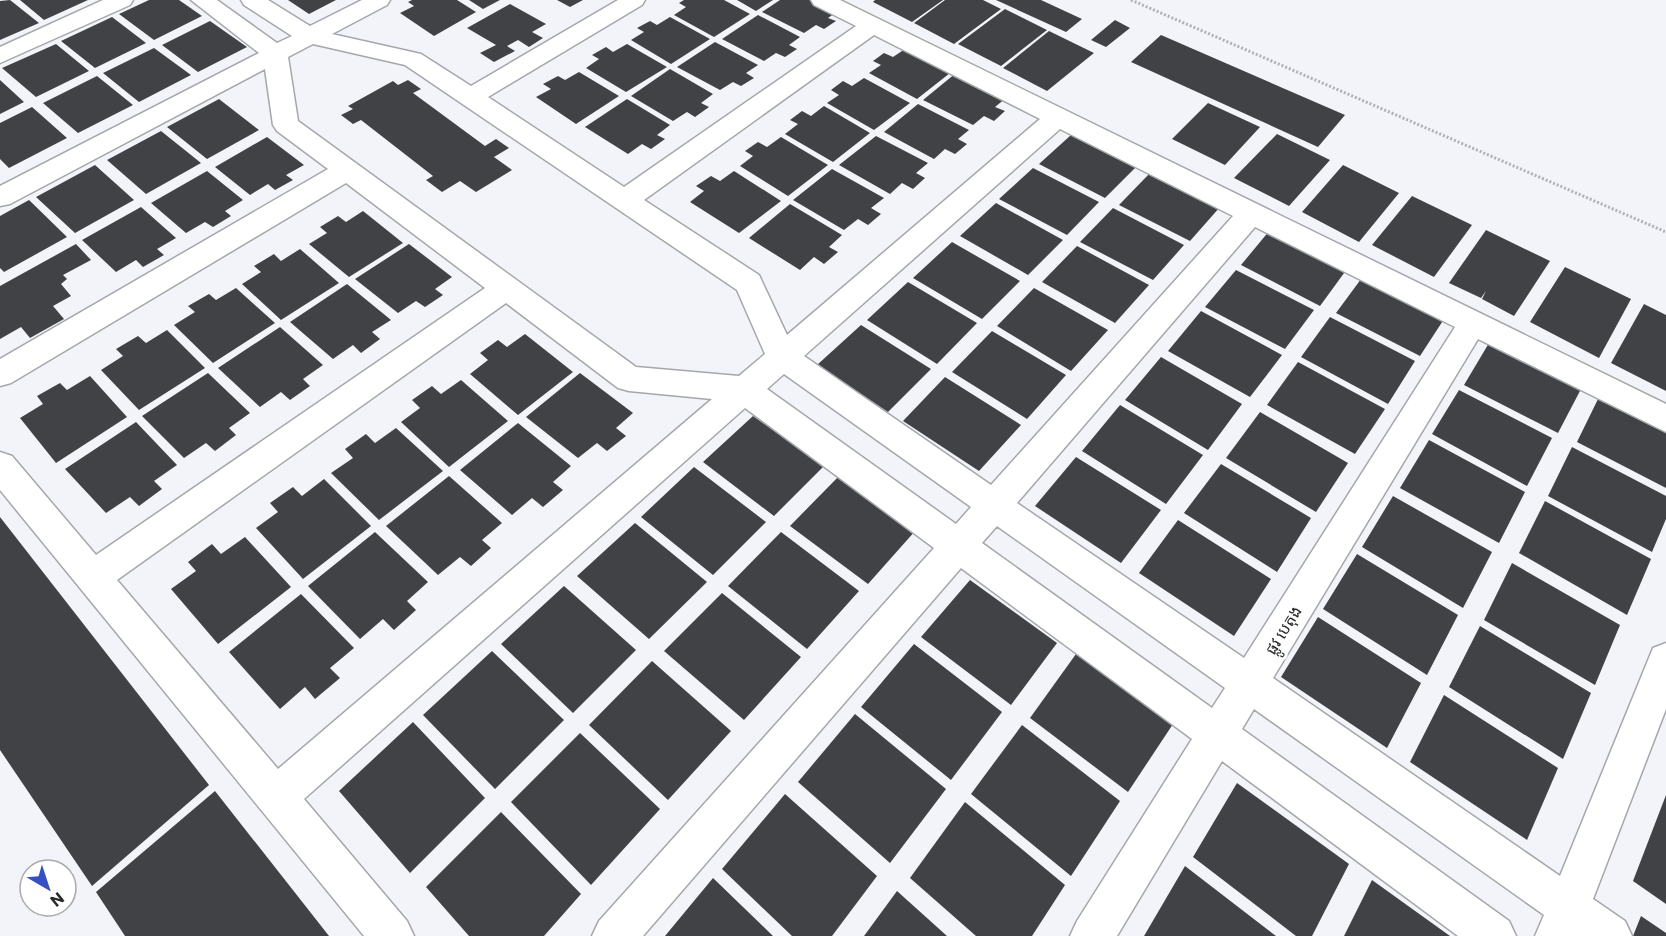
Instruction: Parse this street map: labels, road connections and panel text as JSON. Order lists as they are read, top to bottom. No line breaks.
{"streets":{"street":["ផ្លូវ បេតុង"]},"north":"bottom right"}
